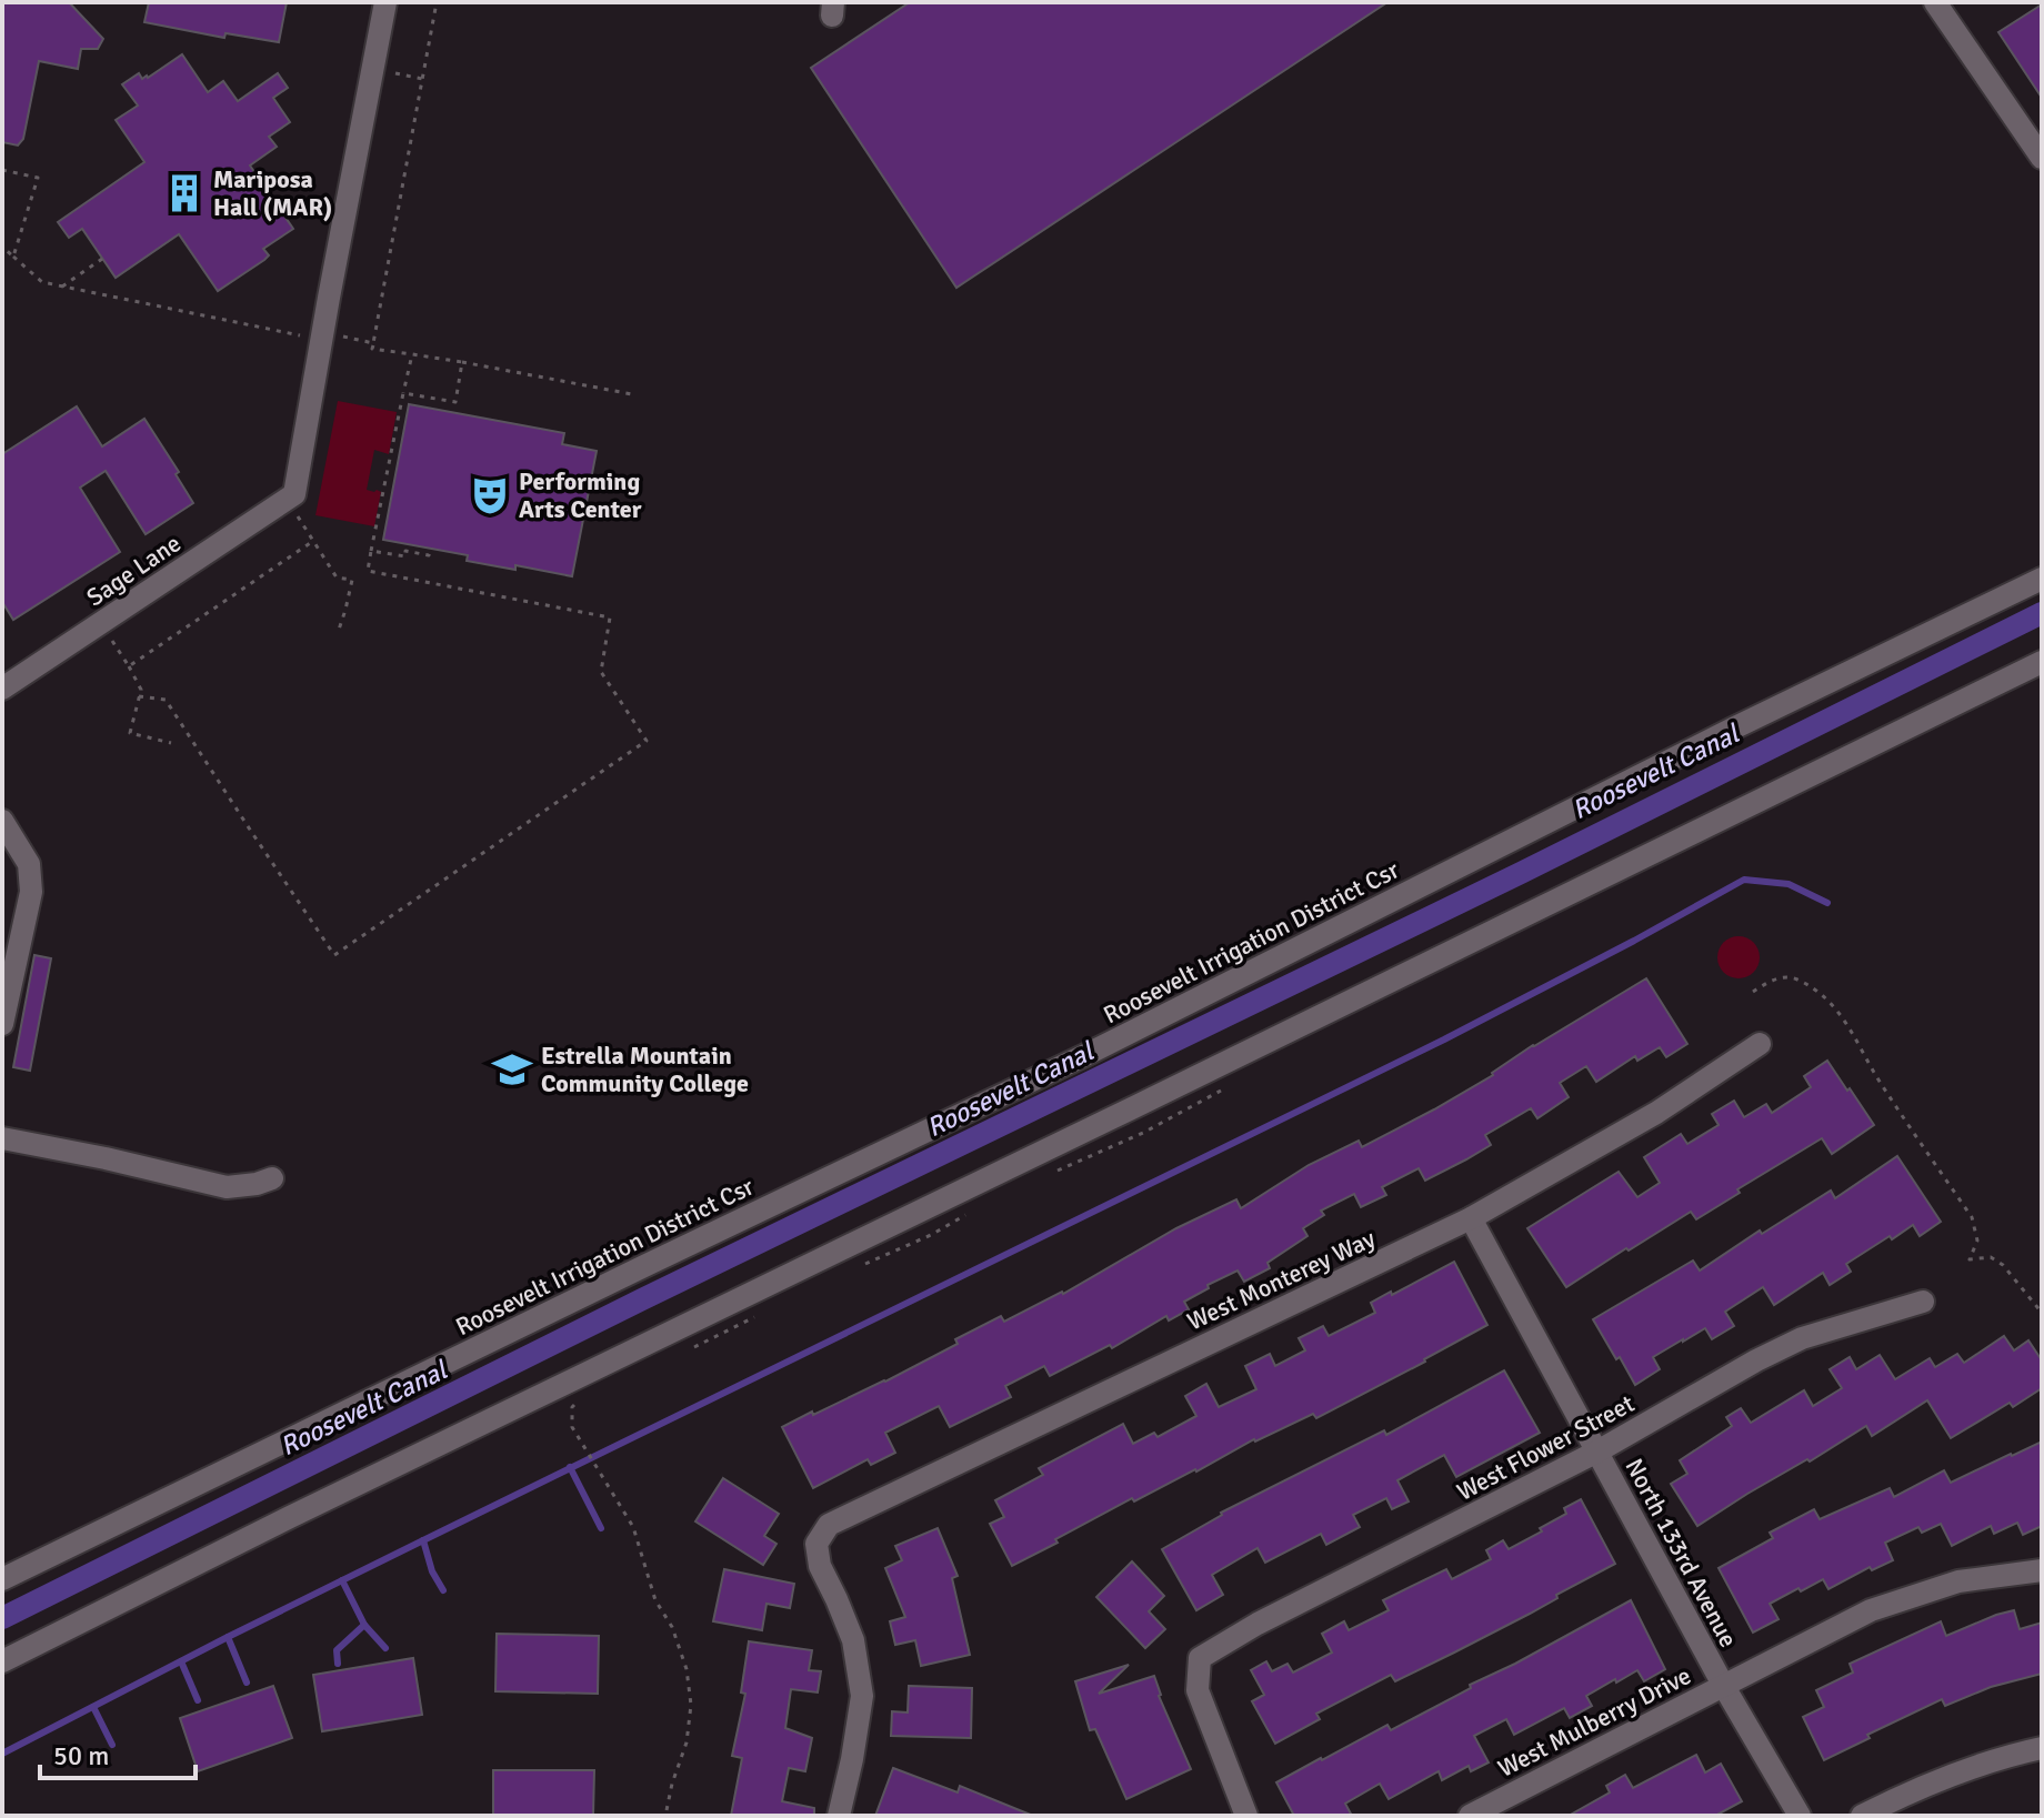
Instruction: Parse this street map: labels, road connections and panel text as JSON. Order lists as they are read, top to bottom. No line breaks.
{"streets":{"street":["Sage Lane","Roosevelt Irrigation District Csr","West Monterey Way","West Flower Street","North 133rd Avenue","West Mulberry Drive"]},"crossings":[["West Monterey Way","North 133rd Avenue"],["West Flower Street","North 133rd Avenue"],["North 133rd Avenue","West Mulberry Drive"]],"water":["Roosevelt Canal"],"places":{"building":["Mariposa Hall (MAR)"],"theatre":["Performing Arts Center"],"school or university":["Estrella Mountain Community College"]},"scale_bar":"50 m"}
